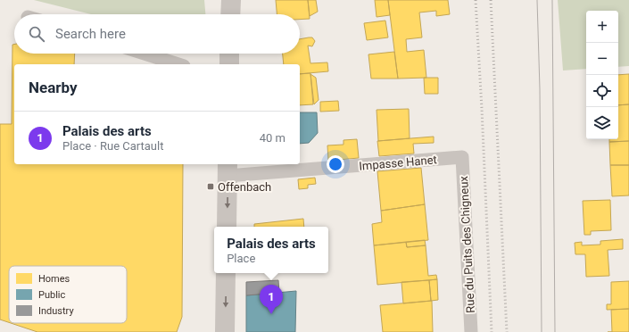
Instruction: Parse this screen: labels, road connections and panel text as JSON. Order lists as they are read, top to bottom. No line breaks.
{"streets":{"lane":["Impasse Hanet","Rue du Puits des Chigneux"]},"crossings":[["Impasse Hanet","Rue du Puits des Chigneux"]],"places":{"transit":["Offenbach"]},"legend":["Homes","Public","Industry"],"page":{"map_buttons":["+","−"],"search":"Search here","heading":"Nearby","list":[{"mark":"1","name":"Palais des arts","note":"Place · Rue Cartault","value":"40 m"}],"popup":["Palais des arts","Place"],"pins":"1"}}
